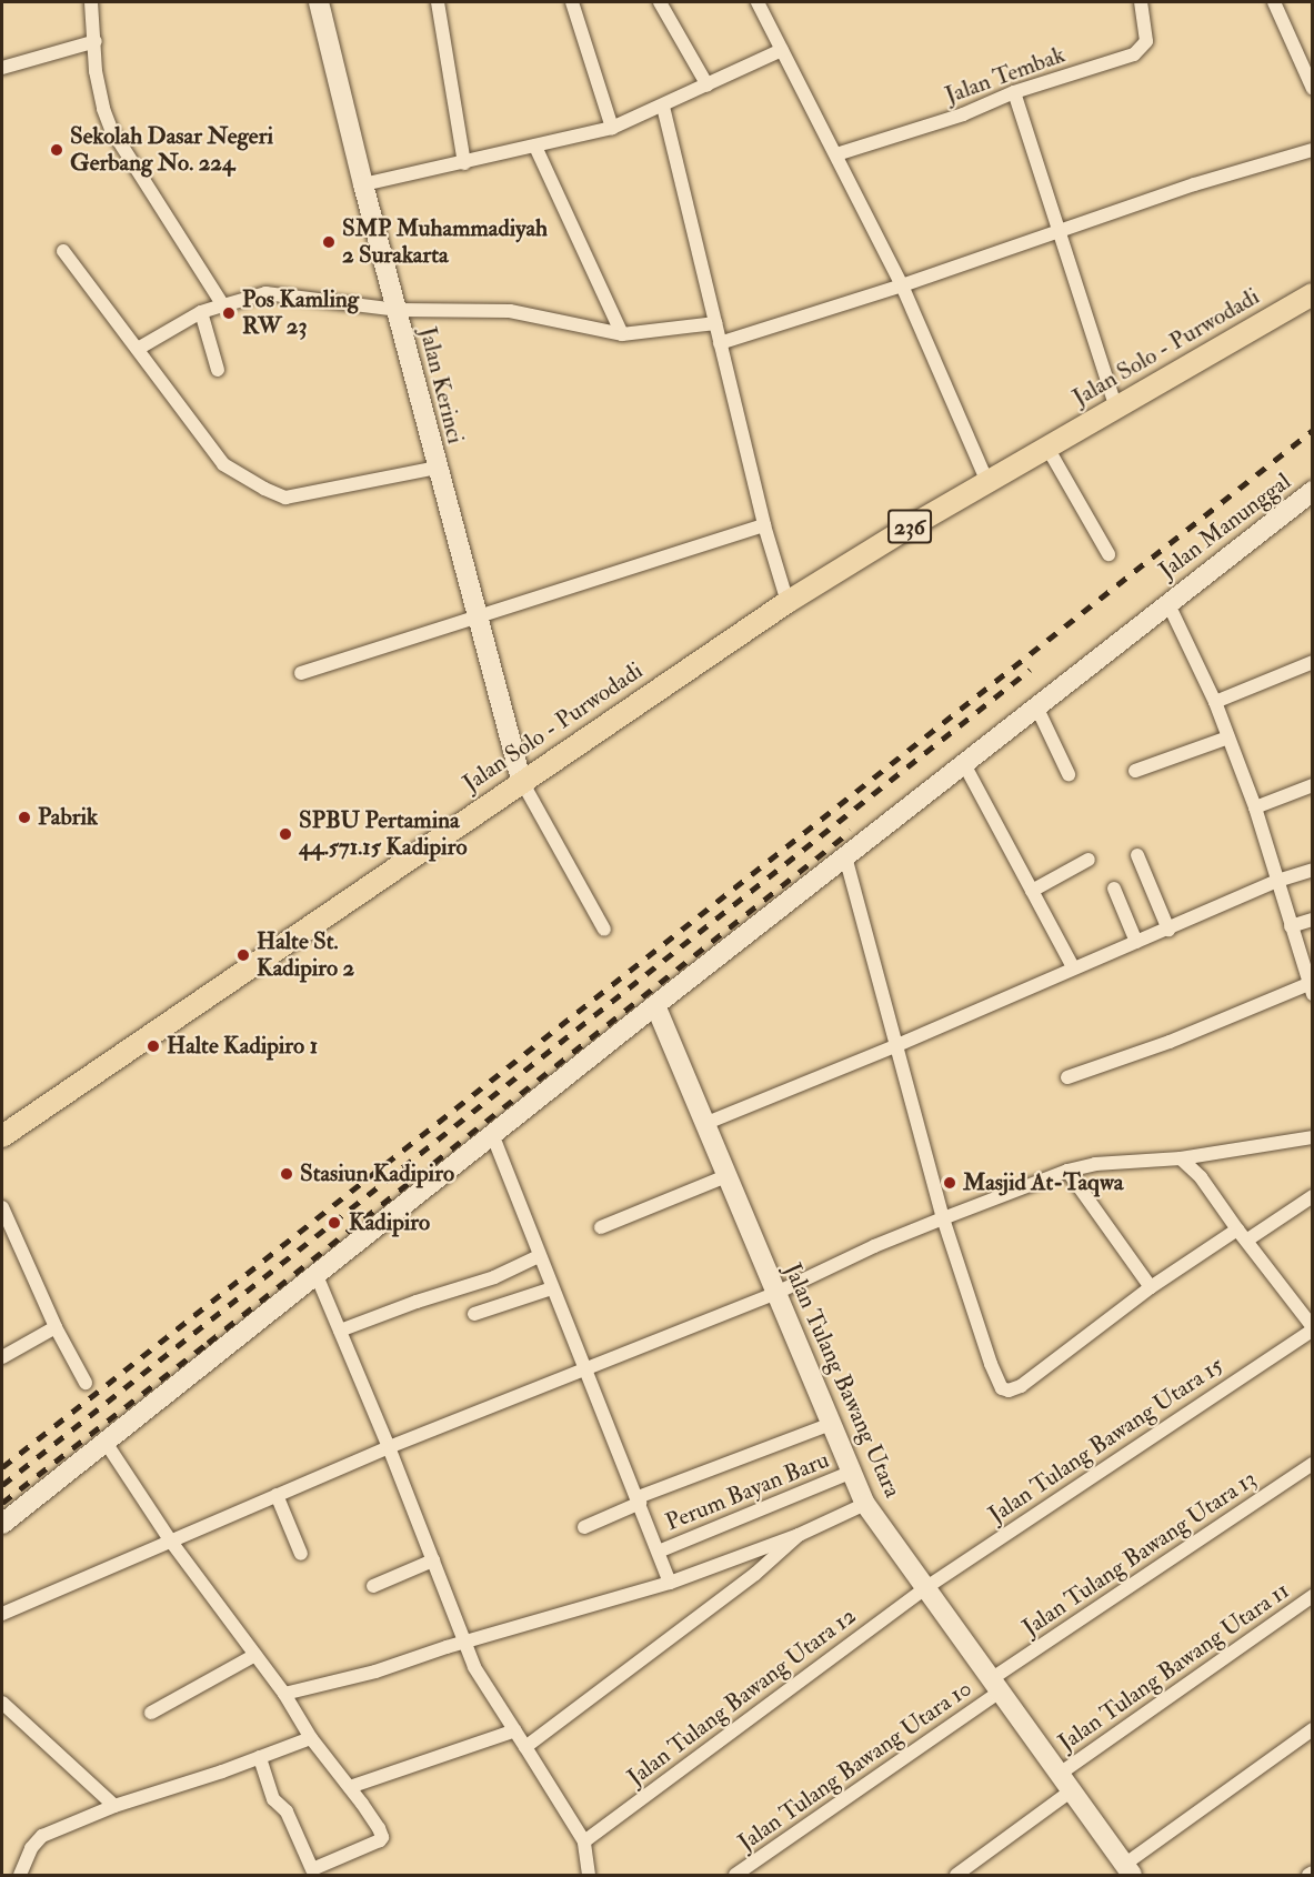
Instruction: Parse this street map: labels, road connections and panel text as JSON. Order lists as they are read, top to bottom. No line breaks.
{"streets":{"main road":["Jalan Solo - Purwodadi","236"],"street":["Jalan Tembak","Jalan Kerinci","Jalan Manunggal","Jalan Tulang Bawang Utara","Jalan Tulang Bawang Utara 15","Perum Bayan Baru","Jalan Tulang Bawang Utara 13","Jalan Tulang Bawang Utara 11","Jalan Tulang Bawang Utara 12","Jalan Tulang Bawang Utara 10"]},"crossings":[["Jalan Solo - Purwodadi","Jalan Kerinci"],["Jalan Manunggal","Jalan Tulang Bawang Utara"],["Jalan Tulang Bawang Utara","Jalan Tulang Bawang Utara 15"],["Jalan Tulang Bawang Utara","Perum Bayan Baru"],["Jalan Tulang Bawang Utara","Jalan Tulang Bawang Utara 13"],["Jalan Tulang Bawang Utara","Jalan Tulang Bawang Utara 11"],["Jalan Tulang Bawang Utara","Jalan Tulang Bawang Utara 12"],["Jalan Tulang Bawang Utara","Jalan Tulang Bawang Utara 10"],["Jalan Tulang Bawang Utara 15","Jalan Tulang Bawang Utara 12"],["Jalan Tulang Bawang Utara 13","Jalan Tulang Bawang Utara 10"]],"places":["Sekolah Dasar Negeri Gerbang No. 224","SMP Muhammadiyah 2 Surakarta","Pos Kamling RW 23","Pabrik","SPBU Pertamina 44.571.15 Kadipiro","Halte St. Kadipiro 2","Halte Kadipiro 1","Stasiun Kadipiro","Masjid At-Taqwa","Kadipiro"]}
